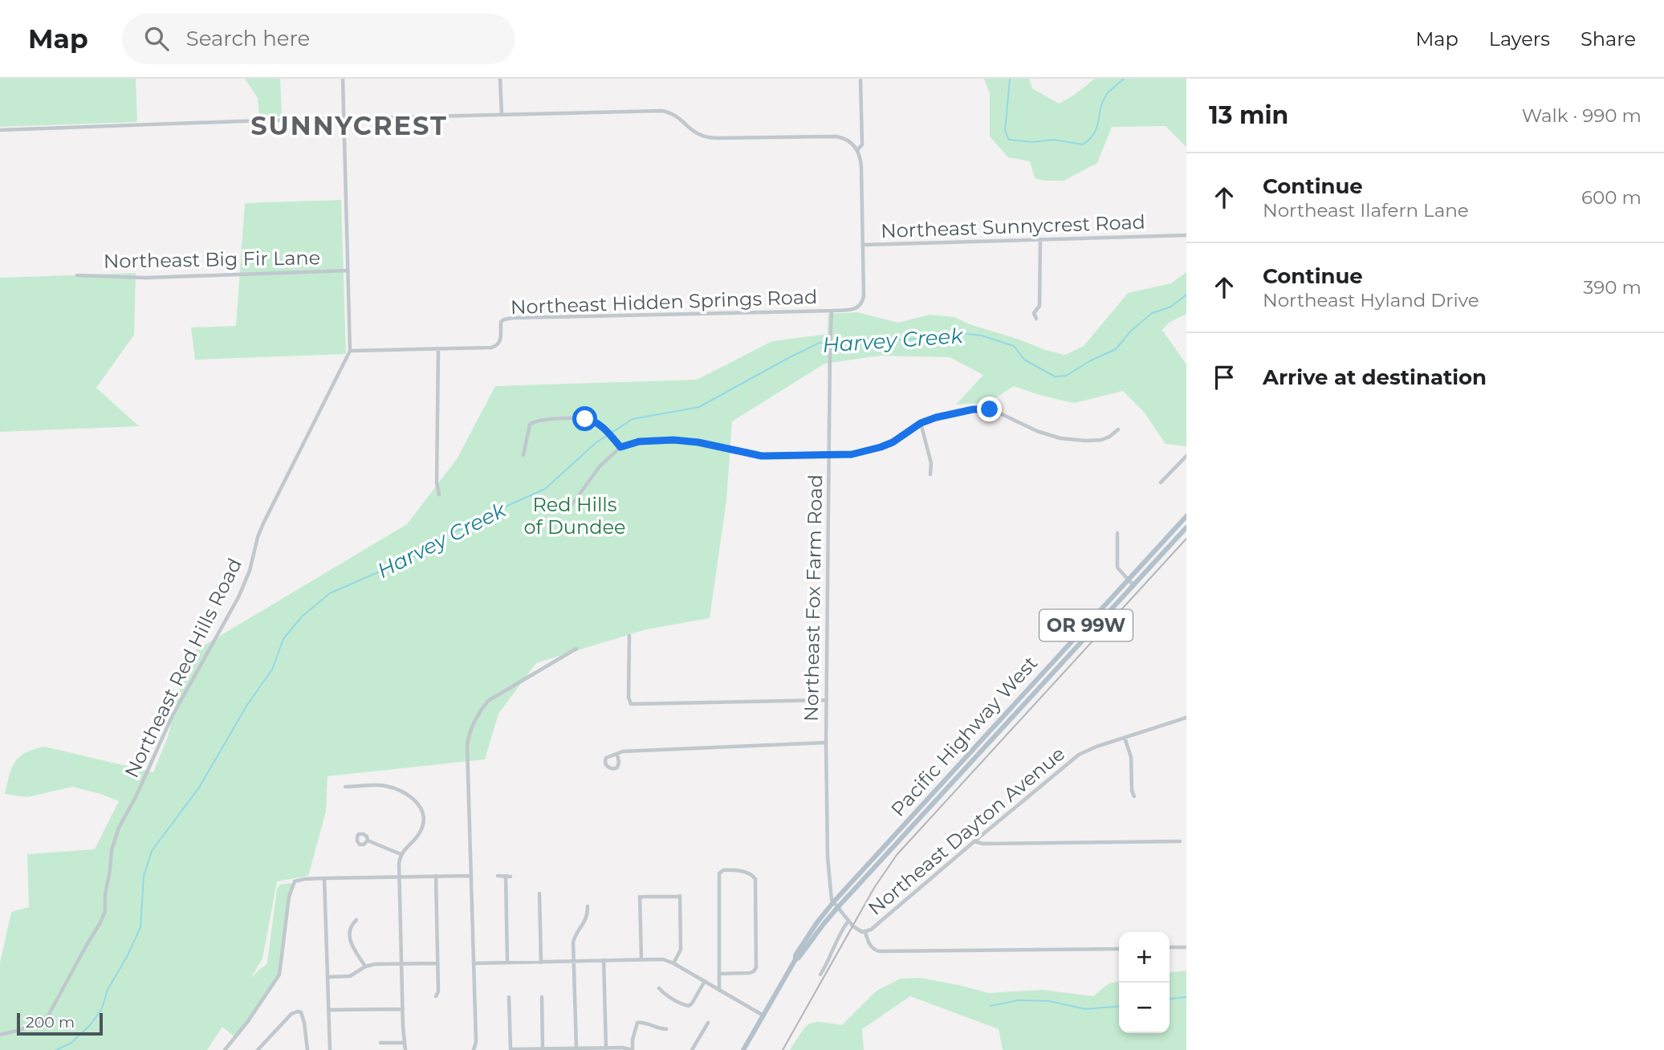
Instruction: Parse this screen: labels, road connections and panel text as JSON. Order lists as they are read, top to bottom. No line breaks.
{"streets":{"main road":["OR 99W","Pacific Highway West"],"street":["Northeast Sunnycrest Road","Northeast Big Fir Lane","Northeast Hidden Springs Road","Northeast Fox Farm Road","Northeast Red Hills Road","Northeast Dayton Avenue"]},"crossings":[["Northeast Big Fir Lane","Northeast Red Hills Road"],["Northeast Hidden Springs Road","Northeast Fox Farm Road"],["Northeast Hidden Springs Road","Northeast Red Hills Road"],["Northeast Fox Farm Road","Pacific Highway West"],["Northeast Fox Farm Road","Northeast Dayton Avenue"],["OR 99W","Pacific Highway West"],["Pacific Highway West","Northeast Dayton Avenue"]],"districts":["SUNNYCREST"],"water":["Harvey Creek"],"parks":["Red Hills of Dundee"],"scale_bar":"200 m","page":{"header":"Map","search":"Search here","nav":["Map","Layers","Share"],"heading":["13 min","Walk · 990 m"],"list":[["Continue","Northeast Ilafern Lane","600 m"],["Continue","Northeast Hyland Drive","390 m"],"Arrive at destination"],"map_buttons":["+","−"],"scale":"200 m"}}
